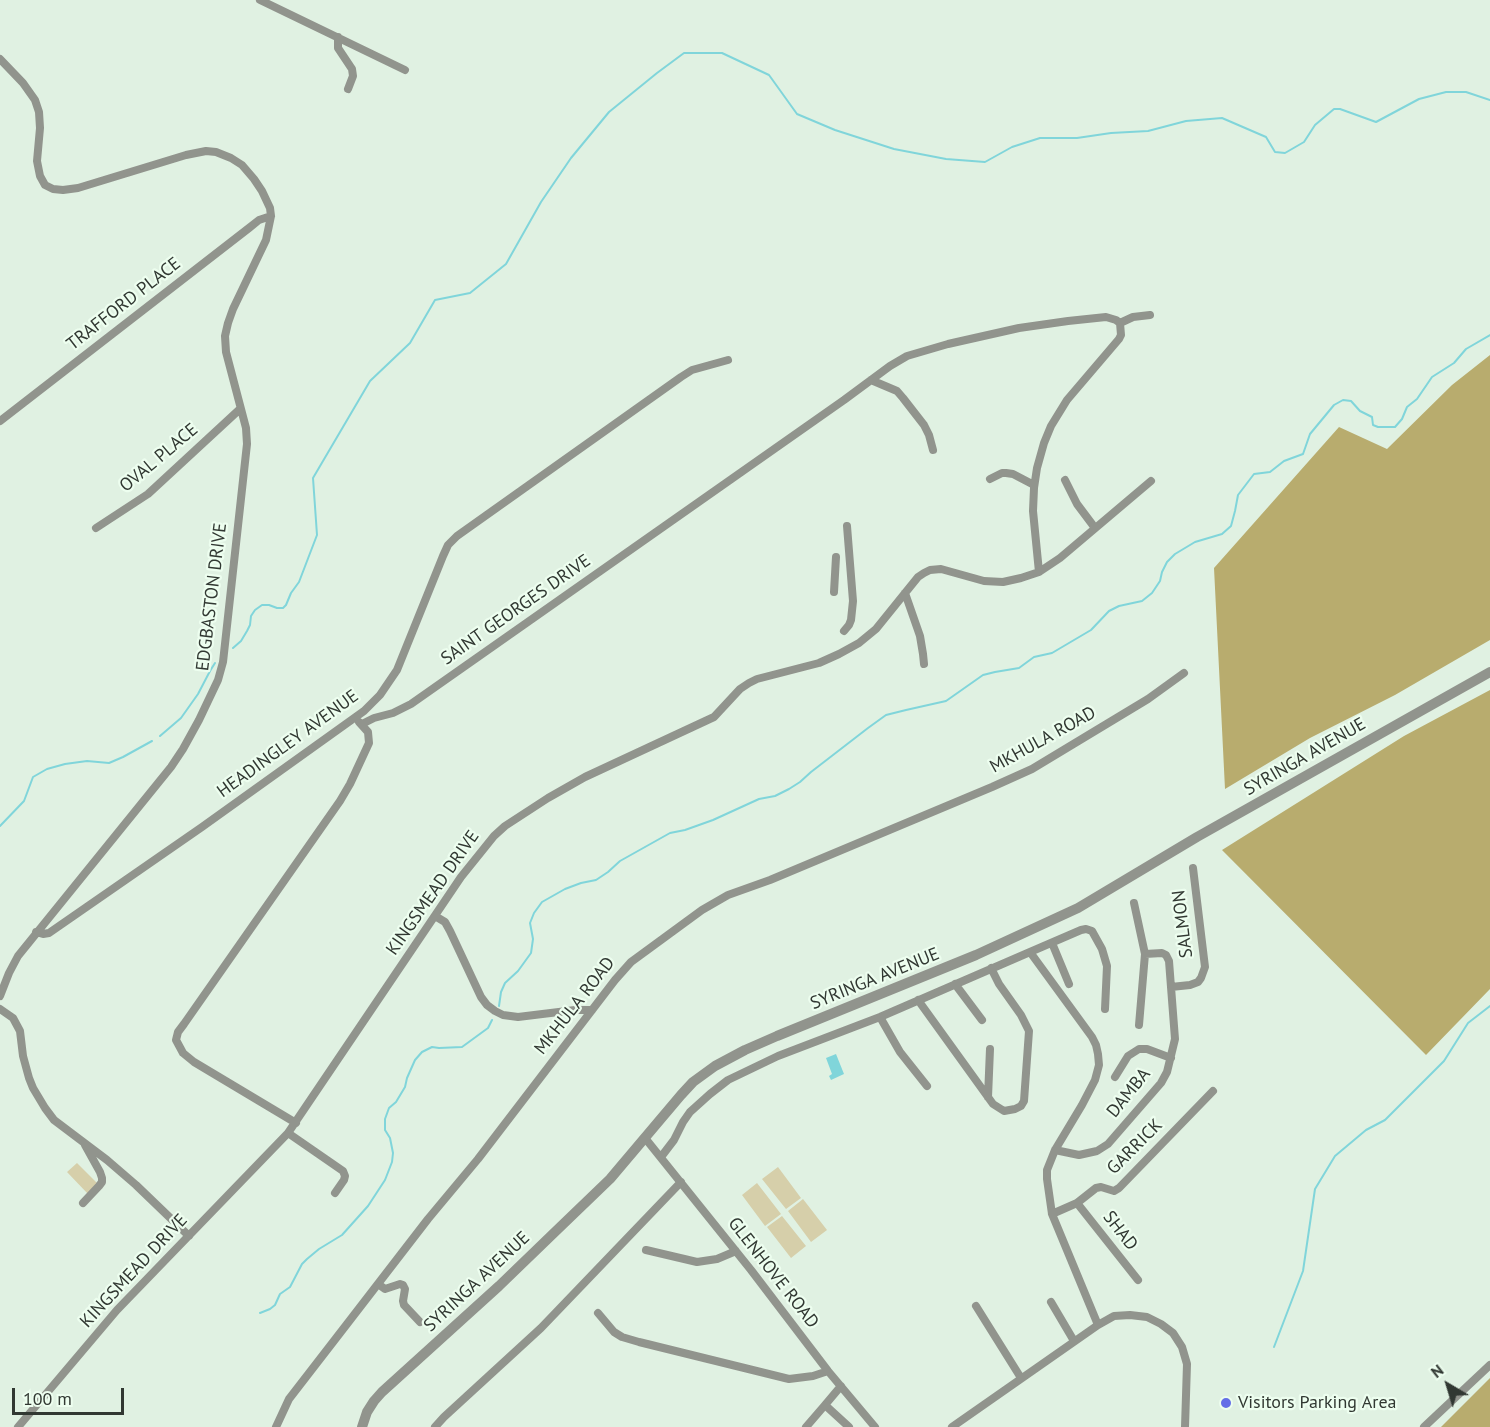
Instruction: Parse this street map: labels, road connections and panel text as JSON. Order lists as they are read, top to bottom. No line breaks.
{"streets":{"street":["TRAFFORD PLACE","OVAL PLACE","EDGBASTON DRIVE","SAINT GEORGES DRIVE","MKHULA ROAD","HEADINGLEY AVENUE","SYRINGA AVENUE","KINGSMEAD DRIVE","SALMON","DAMBA","GARRICK","SHAD","GLENHOVE ROAD"]},"crossings":[["TRAFFORD PLACE","EDGBASTON DRIVE"],["OVAL PLACE","EDGBASTON DRIVE"],["EDGBASTON DRIVE","HEADINGLEY AVENUE"],["SYRINGA AVENUE","GLENHOVE ROAD"],["SALMON","DAMBA"],["GARRICK","SHAD"]],"places":["Visitors Parking Area"],"scale_bar":"100 m","north":"top left"}
